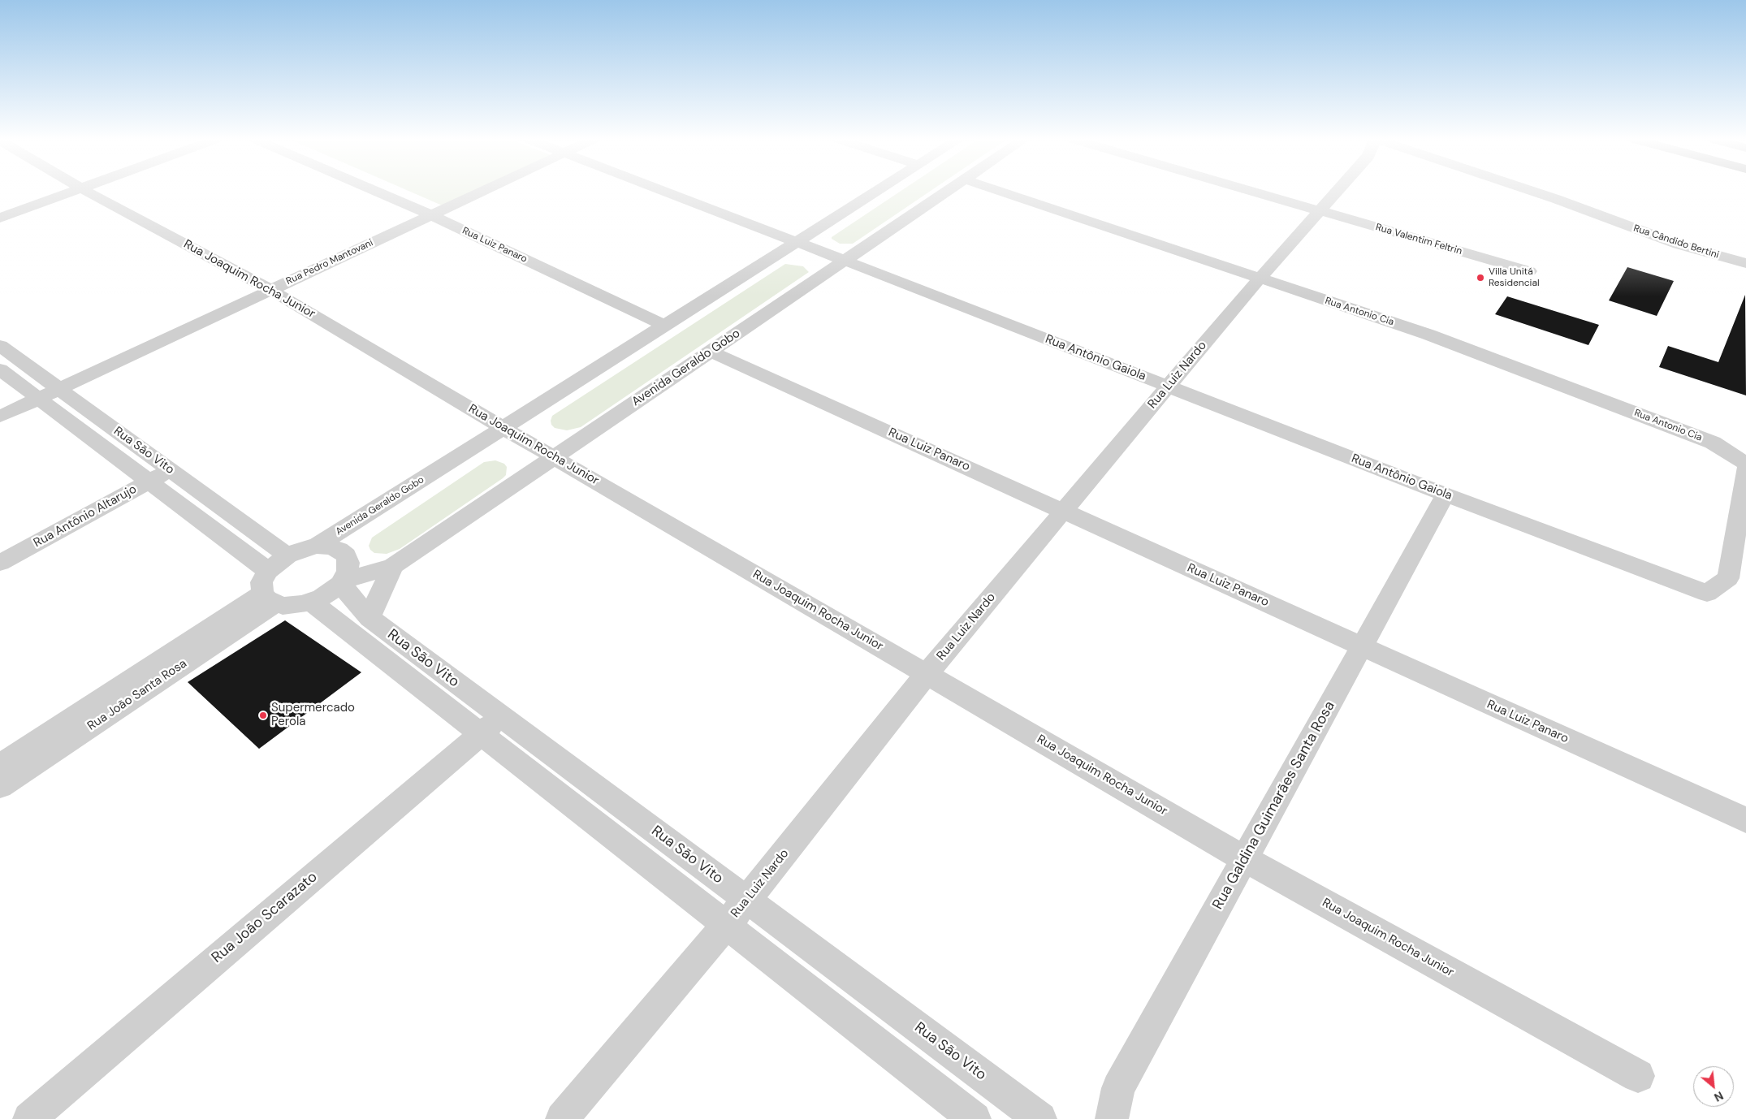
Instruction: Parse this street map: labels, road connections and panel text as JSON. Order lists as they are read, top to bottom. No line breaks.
{"streets":{"street":["Rua Valentim Feltrin","Rua Cândido Bertini","Rua Luiz Panaro","Rua Pedro Mantovani","Rua Joaquim Rocha Junior","Rua Antonio Cia","Rua Antônio Gaiola","Avenida Geraldo Gobo","Rua Luiz Nardo","Rua São Vito","Rua Antônio Altarujo","Rua João Santa Rosa","Rua Galdina Guimarães Santa Rosa","Rua João Scarazato"]},"crossings":[["Rua Valentim Feltrin","Rua Luiz Nardo"],["Rua Luiz Panaro","Rua Pedro Mantovani"],["Rua Luiz Panaro","Avenida Geraldo Gobo"],["Rua Luiz Panaro","Rua Luiz Nardo"],["Rua Luiz Panaro","Rua Galdina Guimarães Santa Rosa"],["Rua Pedro Mantovani","Rua Joaquim Rocha Junior"],["Rua Pedro Mantovani","Rua São Vito"],["Rua Joaquim Rocha Junior","Avenida Geraldo Gobo"],["Rua Joaquim Rocha Junior","Rua Luiz Nardo"],["Rua Joaquim Rocha Junior","Rua Galdina Guimarães Santa Rosa"],["Rua Antonio Cia","Rua Luiz Nardo"],["Rua Antônio Gaiola","Avenida Geraldo Gobo"],["Rua Antônio Gaiola","Rua Luiz Nardo"],["Rua Antônio Gaiola","Rua Galdina Guimarães Santa Rosa"],["Avenida Geraldo Gobo","Rua São Vito"],["Avenida Geraldo Gobo","Rua João Santa Rosa"],["Rua Luiz Nardo","Rua São Vito"],["Rua São Vito","Rua Antônio Altarujo"],["Rua São Vito","Rua João Santa Rosa"],["Rua São Vito","Rua João Scarazato"]],"places":["Villa Unitá Residencial","Supermercado Perola"],"north":"bottom right"}
